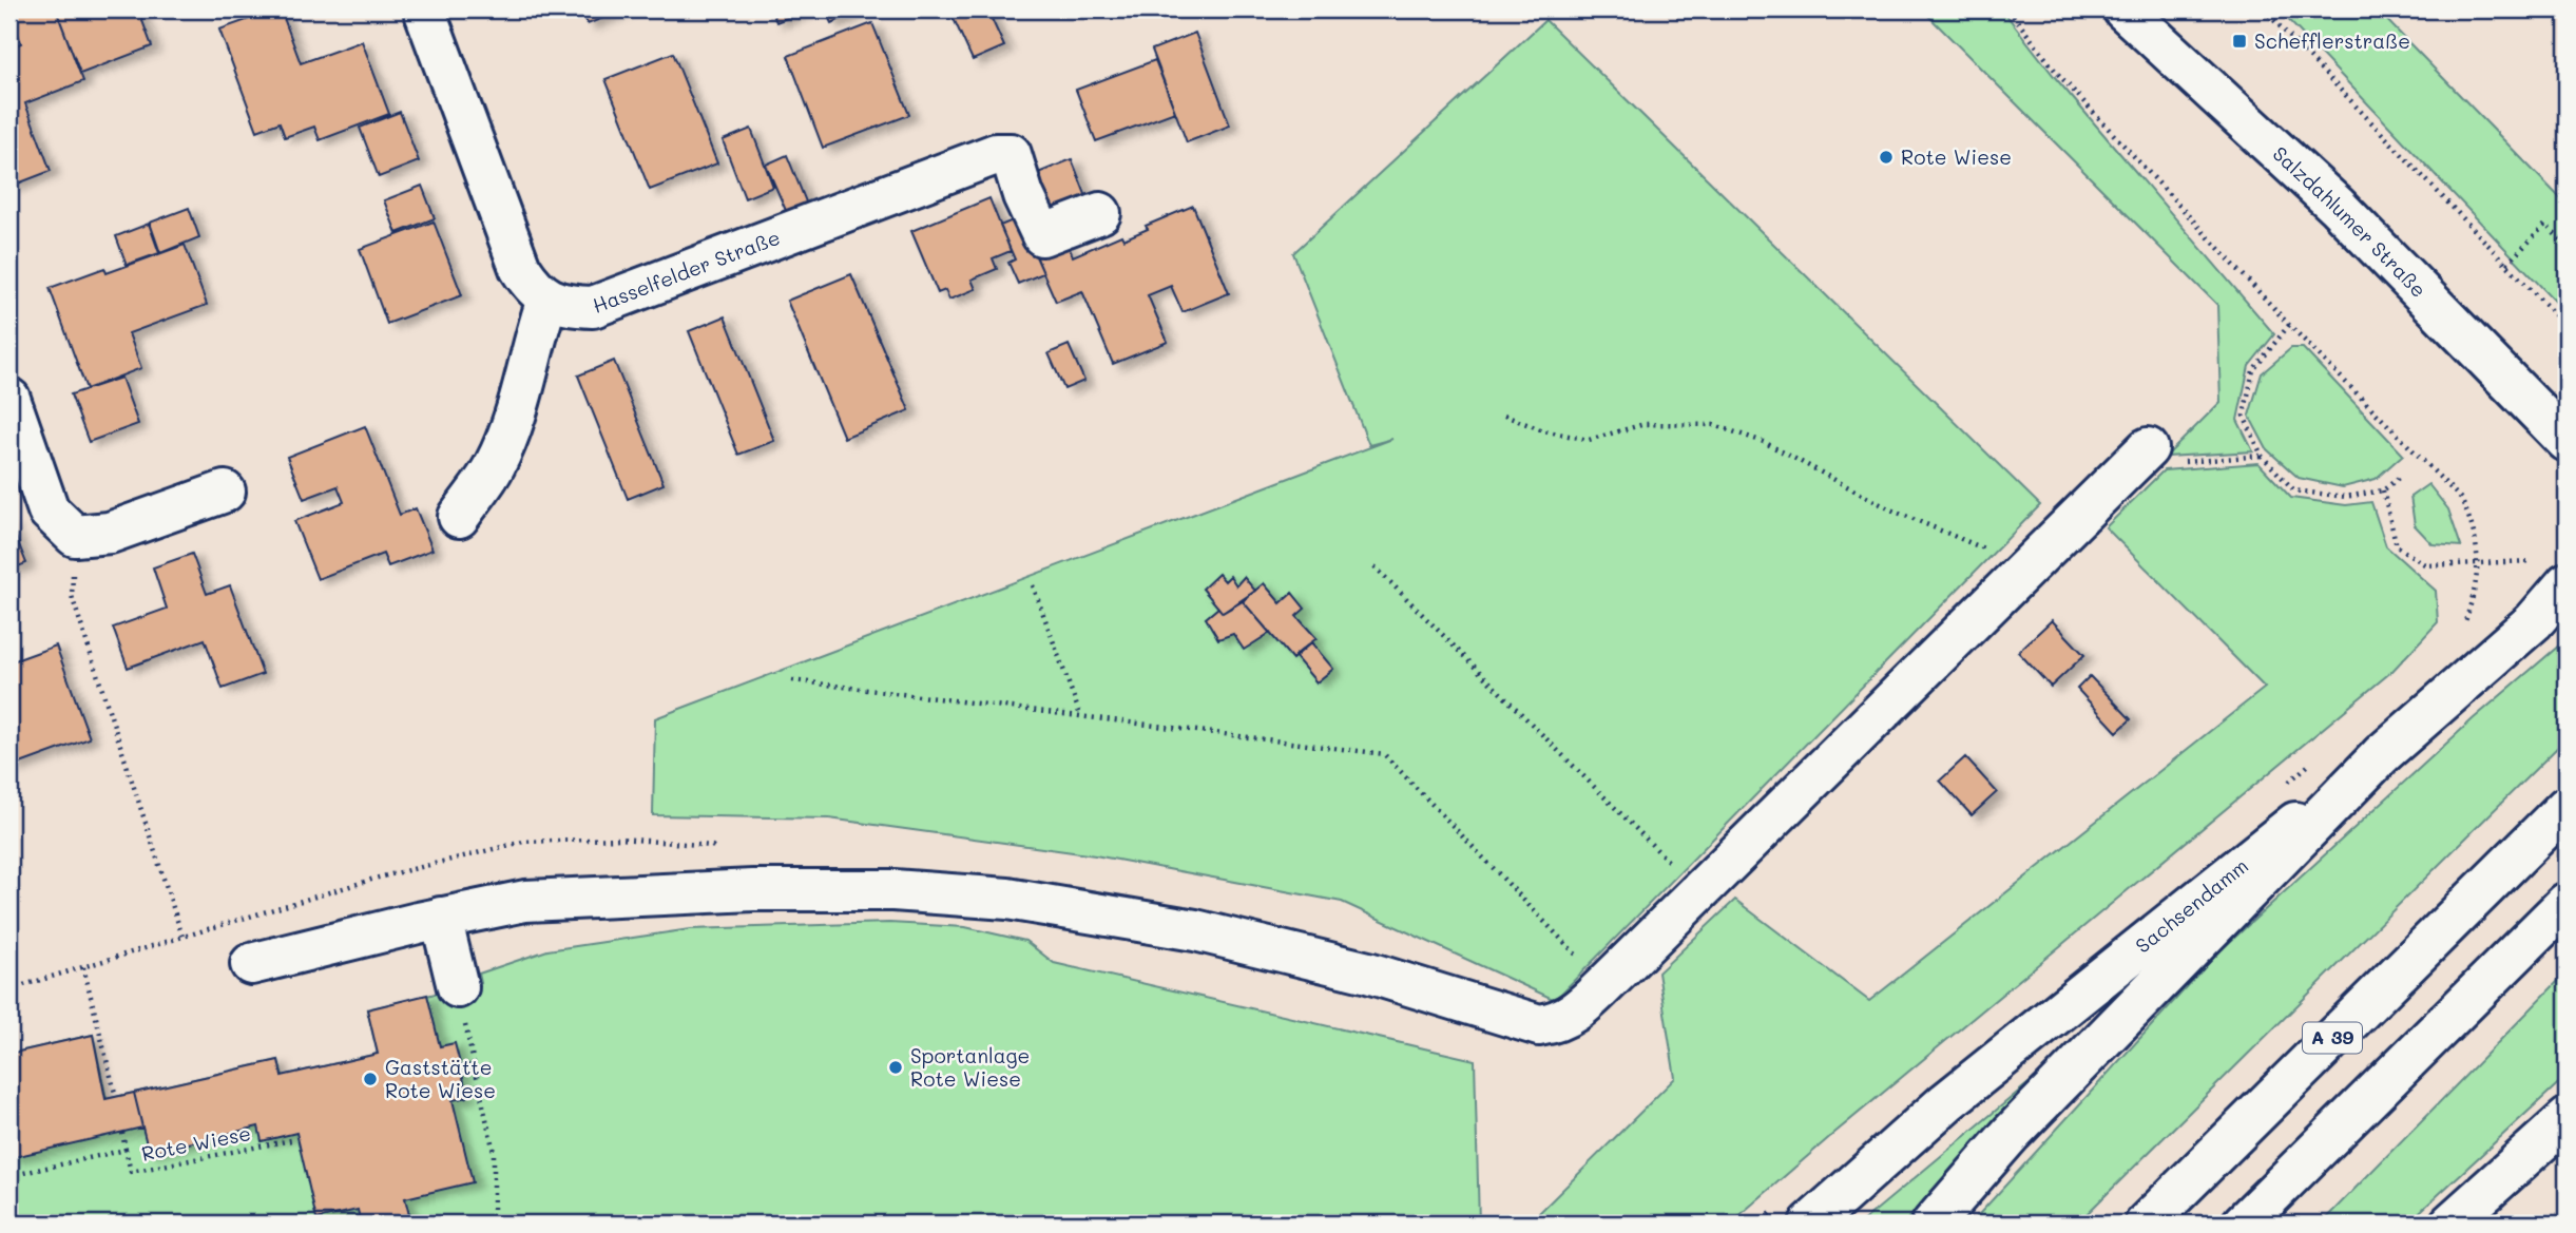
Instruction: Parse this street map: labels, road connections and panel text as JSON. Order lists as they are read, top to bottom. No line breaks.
{"streets":{"main road":["Salzdahlumer Straße","Hasselfelder Straße","Sachsendamm","A 39"],"path":["Rote Wiese"]},"places":{"transit":["Schefflerstraße"],"other":["Rote Wiese","Sportanlage Rote Wiese","Gaststätte Rote Wiese"]}}
